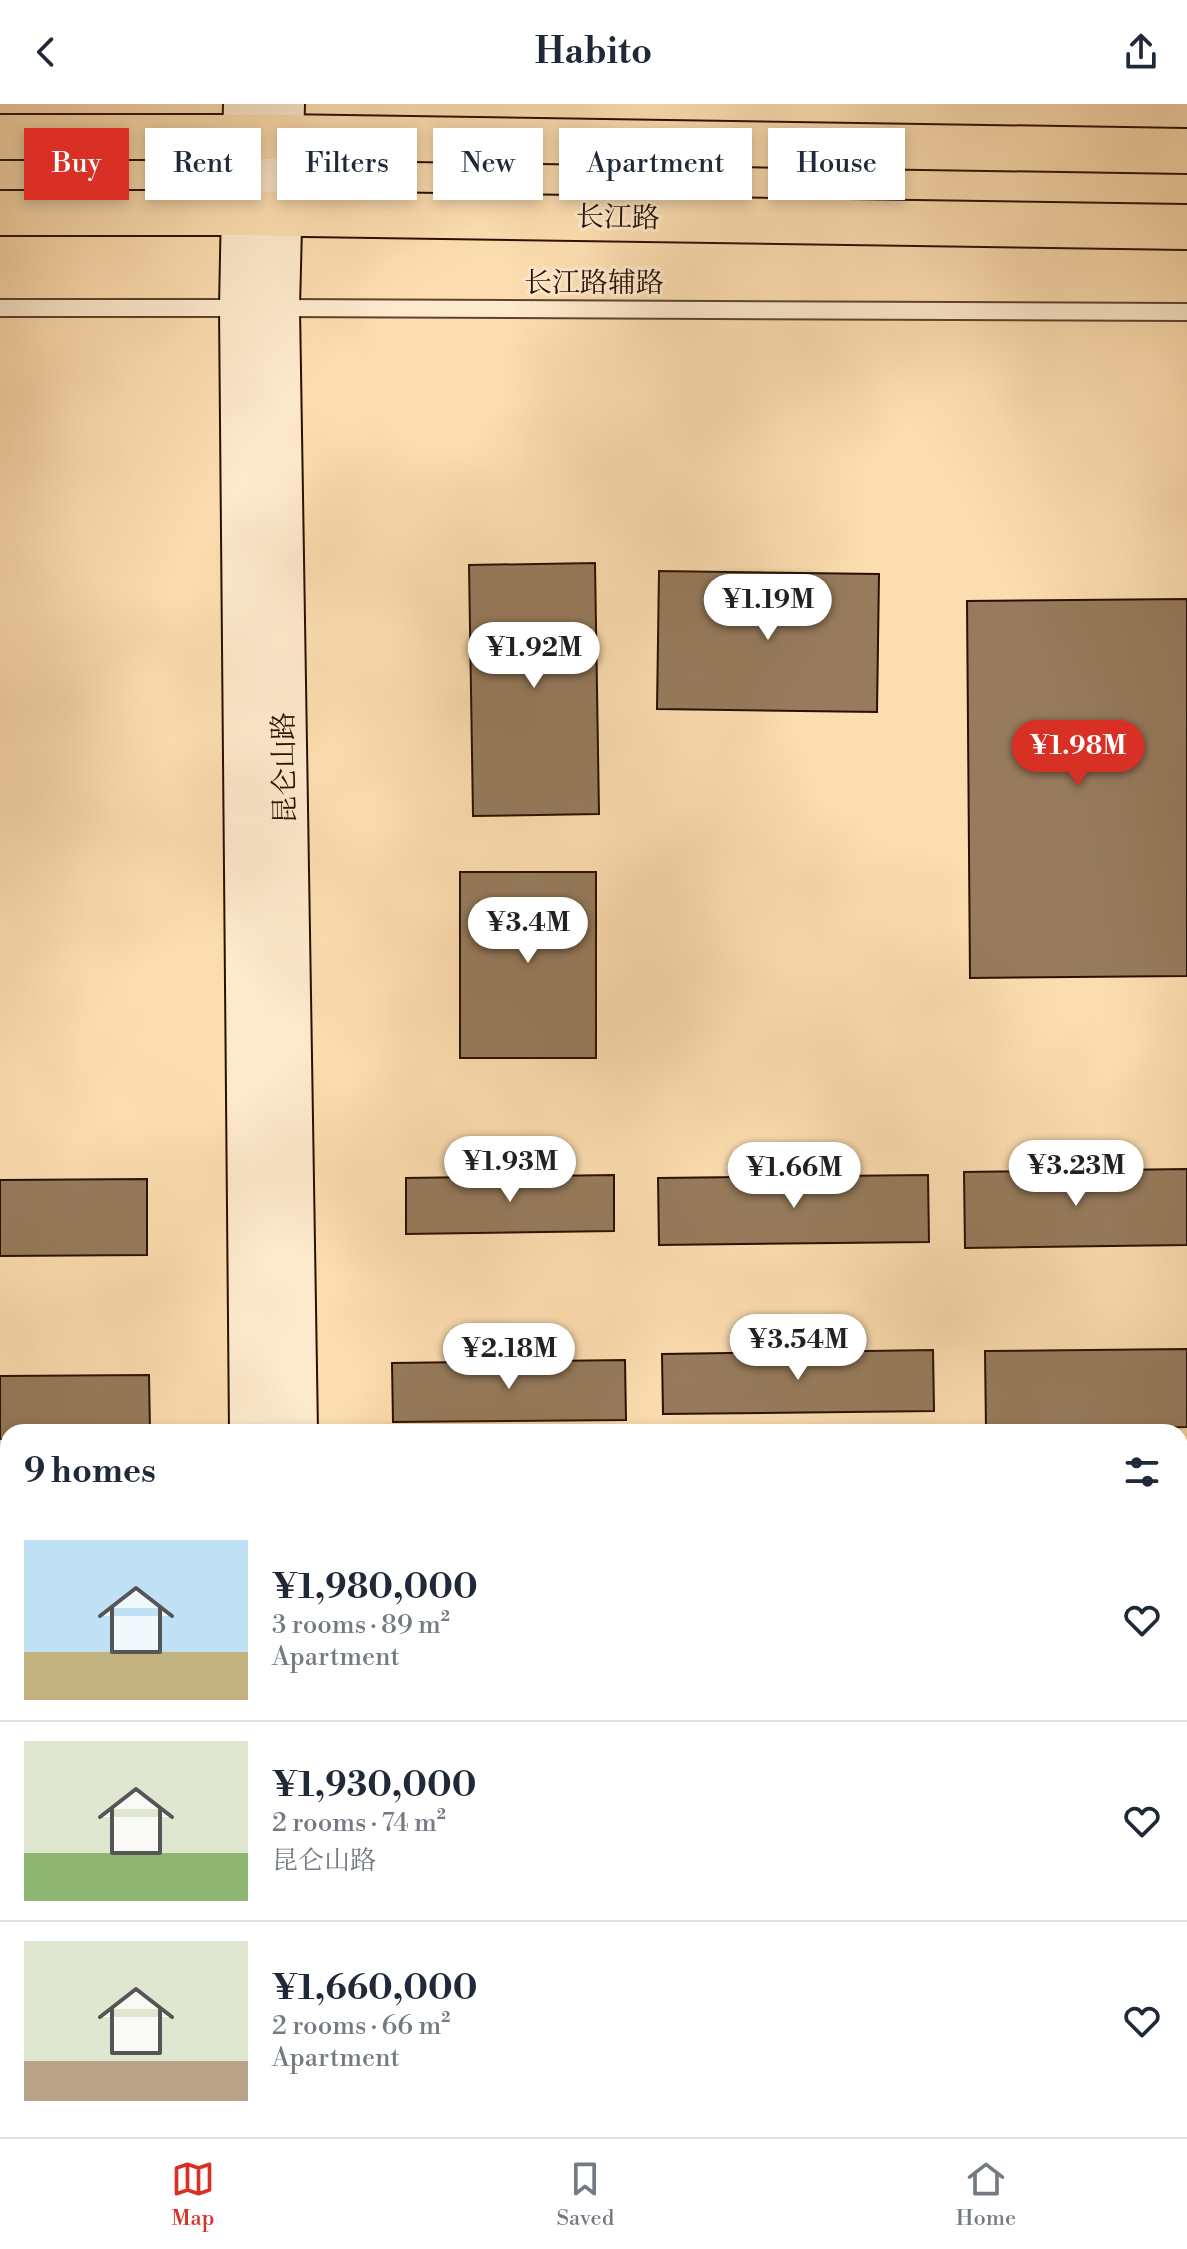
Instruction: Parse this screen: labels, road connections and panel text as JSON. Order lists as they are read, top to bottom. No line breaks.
{"streets":{"main road":["长江路"],"street":["昆仑山路"],"lane":["长江路辅路"]},"crossings":[["长江路","昆仑山路"],["长江路辅路","昆仑山路"]],"page":{"header":"Habito","chip":["Buy","Rent","Filters","New","Apartment","House"],"price":["¥1.19M","¥1.92M","¥1.98M","¥3.4M","¥1.93M","¥3.23M","¥1.66M","¥3.54M","¥2.18M"],"heading":"9 homes","list":[{"name":"¥1,980,000","note":"3 rooms · 89 m² · Apartment"},{"name":"¥1,930,000","note":"2 rooms · 74 m² · 昆仑山路"},{"name":"¥1,660,000","note":"2 rooms · 66 m² · Apartment"}],"tabs":["Map","Saved","Home"]}}
